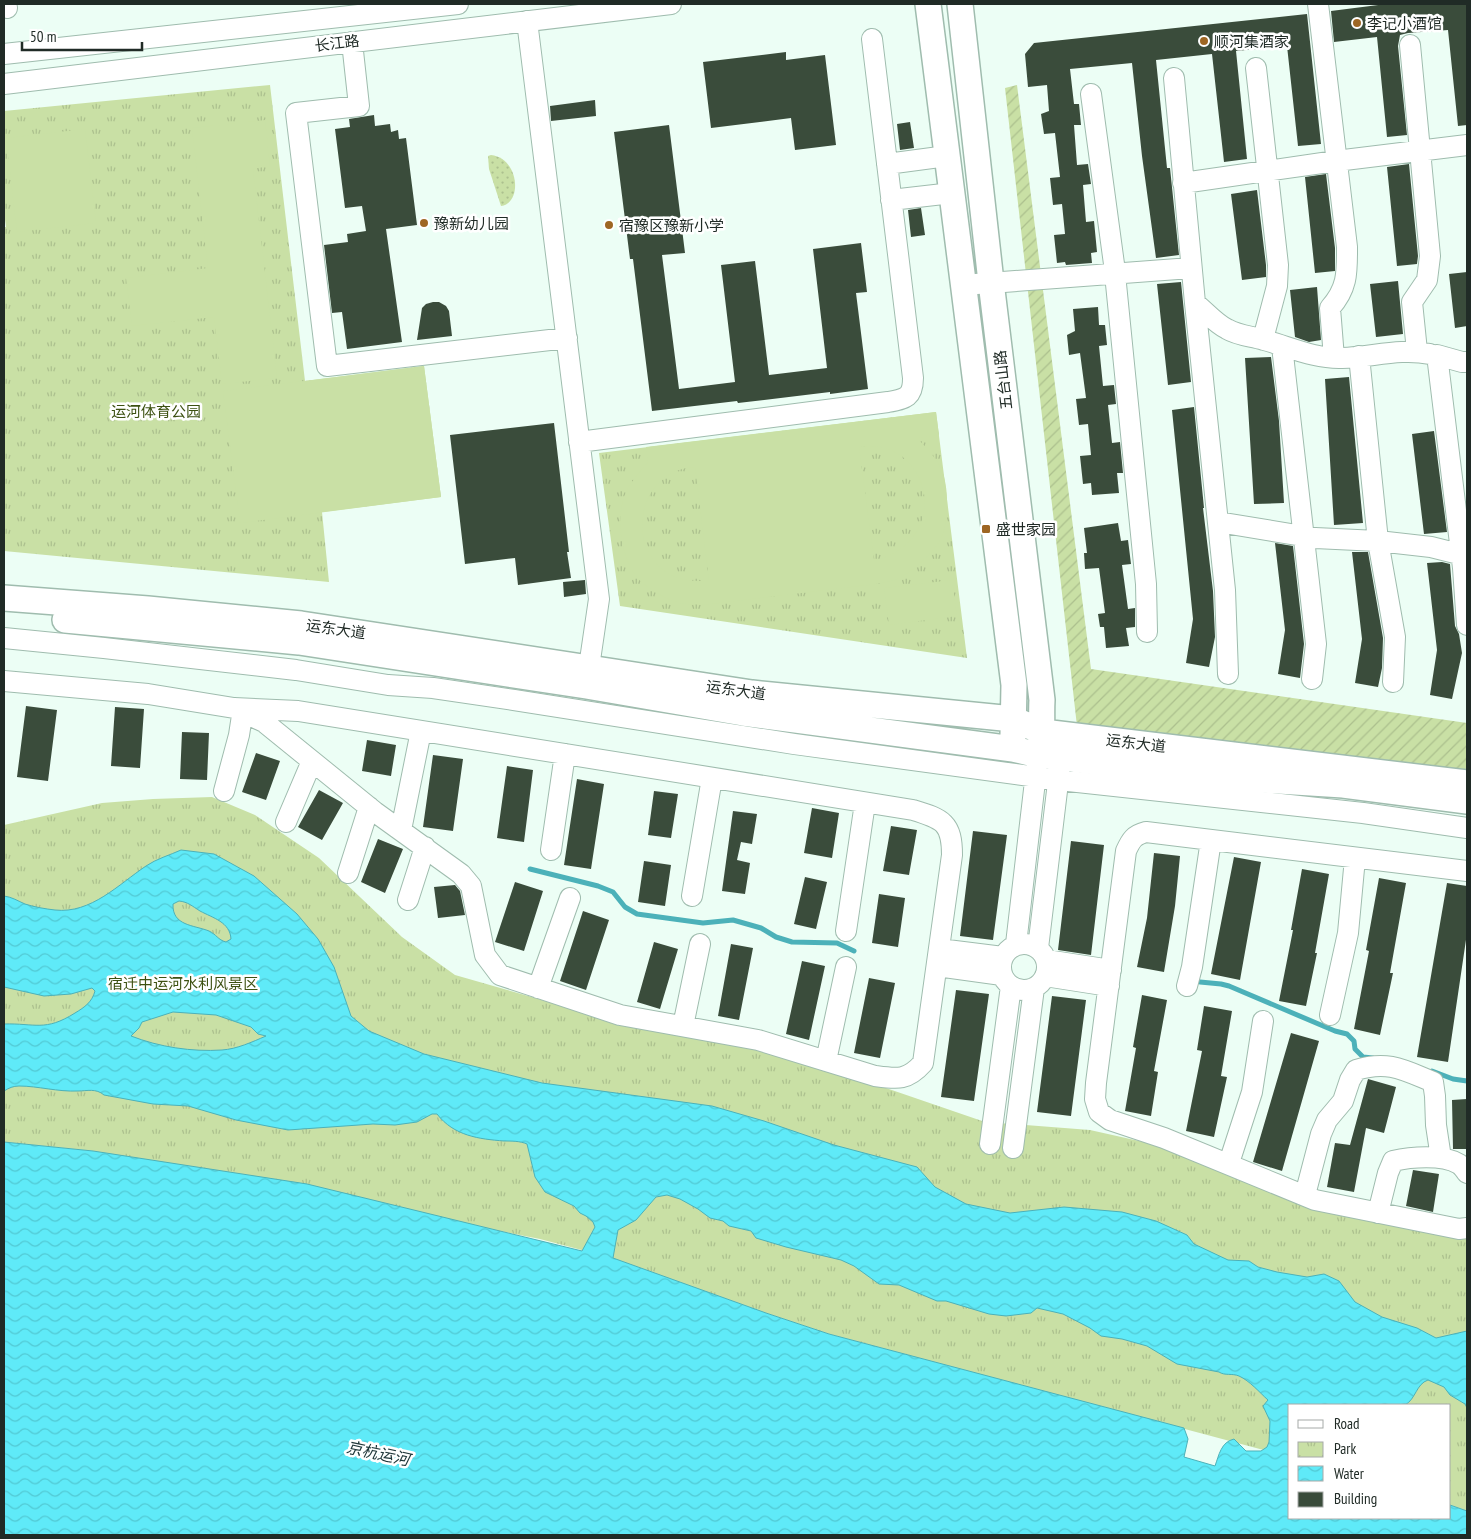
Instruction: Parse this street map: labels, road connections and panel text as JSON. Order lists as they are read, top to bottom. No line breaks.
{"streets":{"main road":["五台山路","运东大道"],"street":["长江路"]},"crossings":[["五台山路","运东大道"]],"water":["京杭运河"],"parks":["运河体育公园","宿迁中运河水利风景区"],"places":{"other":["李记小酒馆","顺河集酒家","豫新幼儿园","宿豫区豫新小学"],"transit":["盛世家园"]},"legend":["Road","Park","Water","Building"],"scale_bar":"50 m"}
